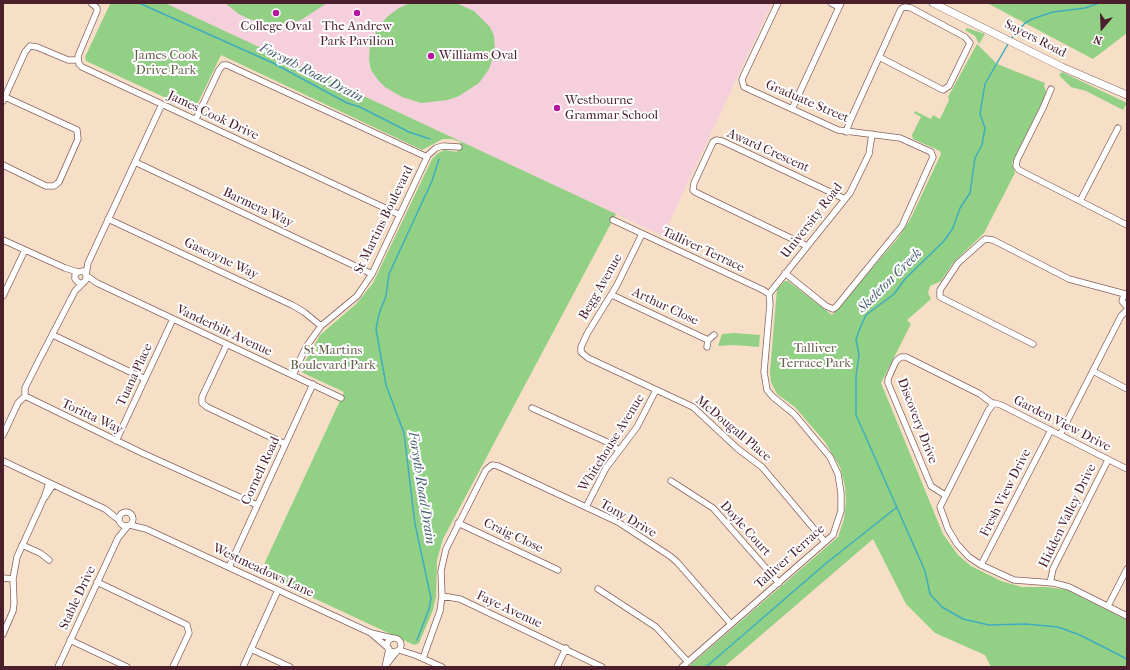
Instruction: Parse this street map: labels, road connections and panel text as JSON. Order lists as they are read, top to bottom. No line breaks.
{"streets":{"main road":["Sayers Road"],"street":["Graduate Street","James Cook Drive","Award Crescent","Barmera Way","St Martins Boulevard","University Road","Talliver Terrace","Gascoyne Way","Begg Avenue","Arthur Close","Vanderbilt Avenue","Tuana Place","Toritta Way","Discovery Drive","Garden View Drive","McDougall Place","Whitehouse Avenue","Cornell Road","Fresh View Drive","Hidden Valley Drive","Tony Drive","Doyle Court","Craig Close","Westmeadows Lane","Stable Drive","Faye Avenue"]},"crossings":[["Graduate Street","University Road"],["James Cook Drive","St Martins Boulevard"],["Award Crescent","University Road"],["Barmera Way","St Martins Boulevard"],["St Martins Boulevard","Gascoyne Way"],["St Martins Boulevard","Vanderbilt Avenue"],["University Road","Talliver Terrace"],["Talliver Terrace","Begg Avenue"],["Talliver Terrace","McDougall Place"],["Talliver Terrace","Tony Drive"],["Talliver Terrace","Doyle Court"],["Begg Avenue","Arthur Close"],["Begg Avenue","McDougall Place"],["Vanderbilt Avenue","Tuana Place"],["Vanderbilt Avenue","Cornell Road"],["Tuana Place","Toritta Way"],["Toritta Way","Cornell Road"],["Discovery Drive","Garden View Drive"],["Garden View Drive","Fresh View Drive"],["Garden View Drive","Hidden Valley Drive"],["McDougall Place","Whitehouse Avenue"],["Whitehouse Avenue","Tony Drive"],["Cornell Road","Westmeadows Lane"],["Tony Drive","Craig Close"],["Westmeadows Lane","Stable Drive"]],"water":["Forsyth Road Drain","Skeleton Creek"],"parks":["James Cook Drive Park","Talliver Terrace Park","St Martins Boulevard Park"],"places":["College Oval","The Andrew Park Pavilion","Williams Oval","Westbourne Grammar School"],"north":"bottom"}
